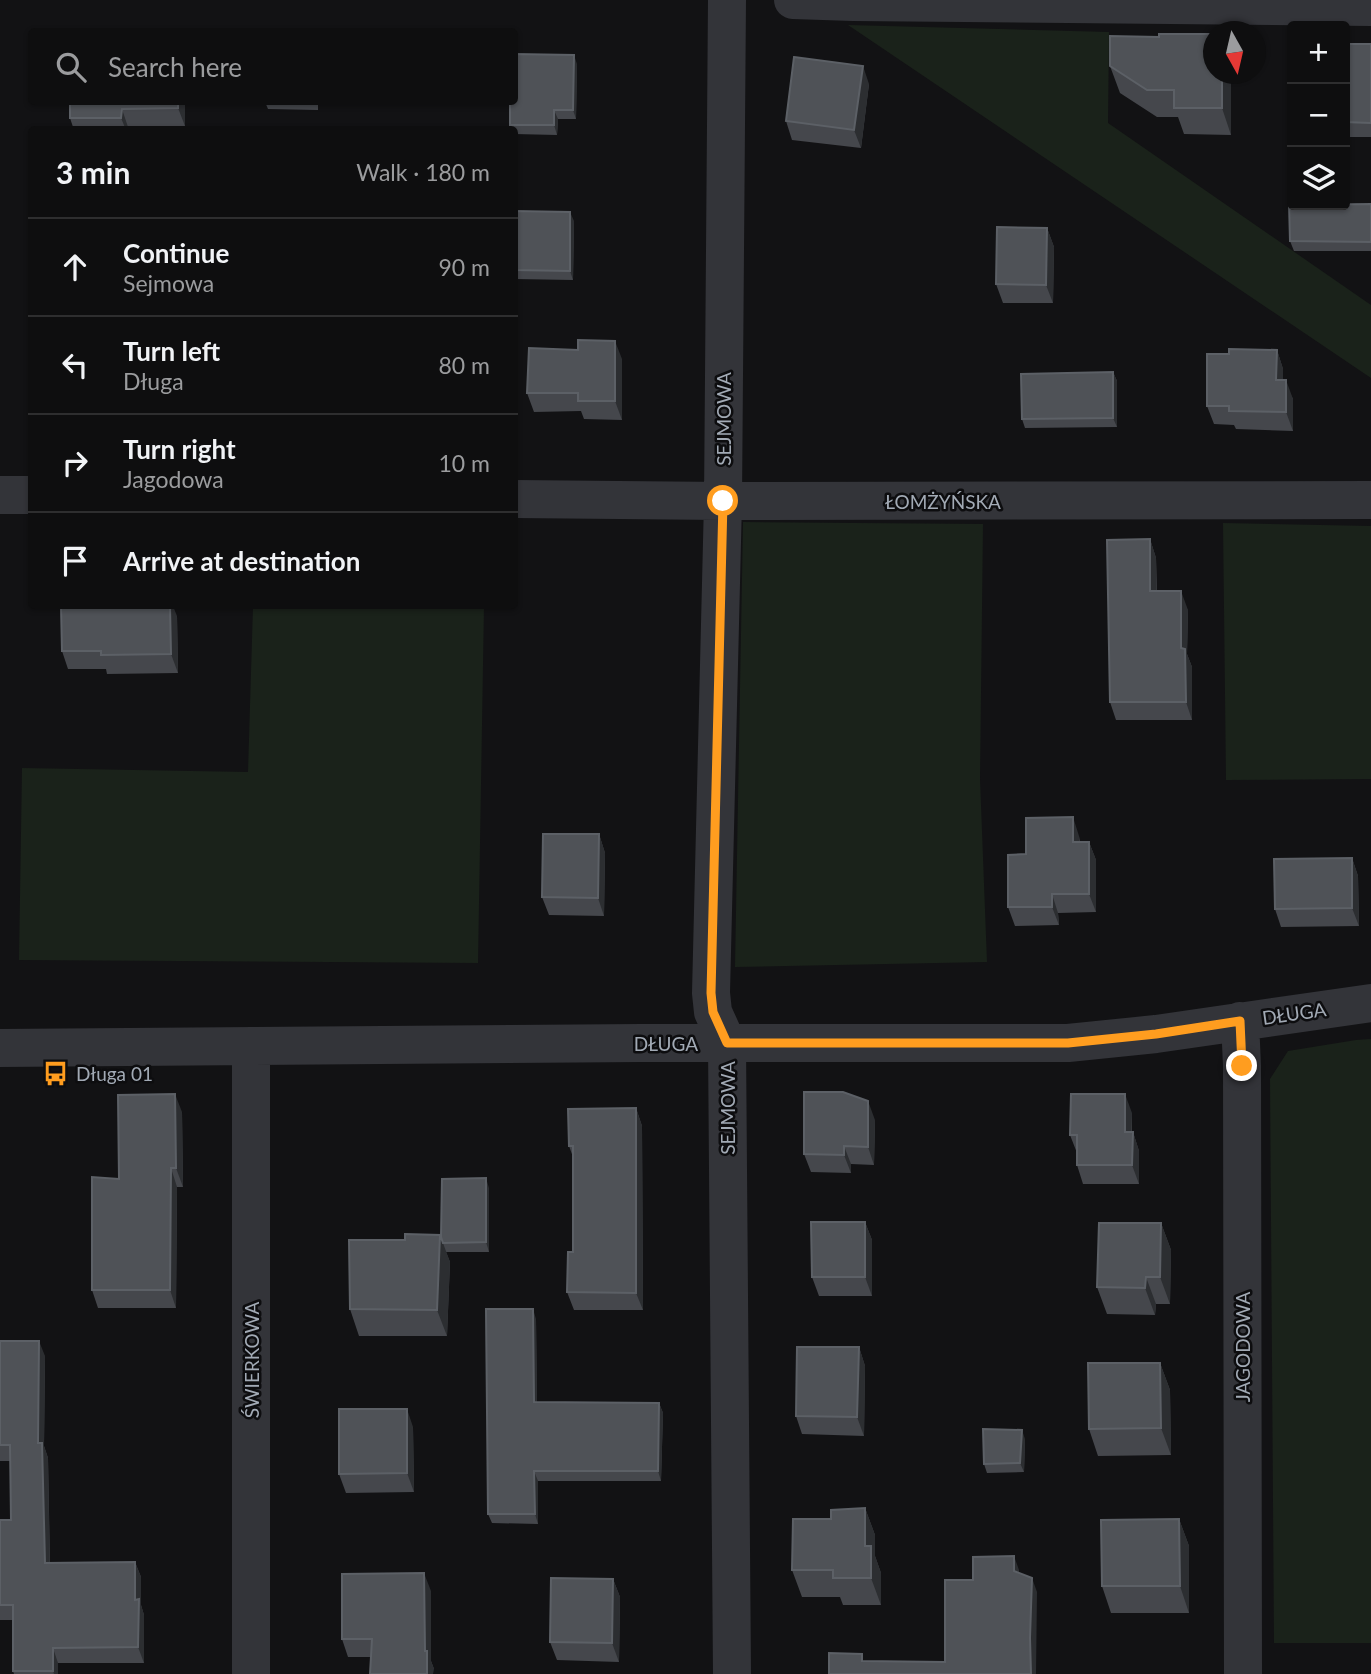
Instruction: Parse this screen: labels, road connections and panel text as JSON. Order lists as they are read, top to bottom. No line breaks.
{"streets":{"street":["SEJMOWA","ŁOMŻYŃSKA","DŁUGA","JAGODOWA","ŚWIERKOWA"]},"crossings":[["SEJMOWA","ŁOMŻYŃSKA"],["SEJMOWA","DŁUGA"],["DŁUGA","JAGODOWA"],["DŁUGA","ŚWIERKOWA"]],"places":{"bus stop":["Długa 01"]},"north":"bottom","page":{"map_buttons":["+","−"],"search":"Search here","heading":["3 min","Walk · 180 m"],"list":[["Continue","Sejmowa","90 m"],["Turn left","Długa","80 m"],["Turn right","Jagodowa","10 m"],"Arrive at destination"]}}
